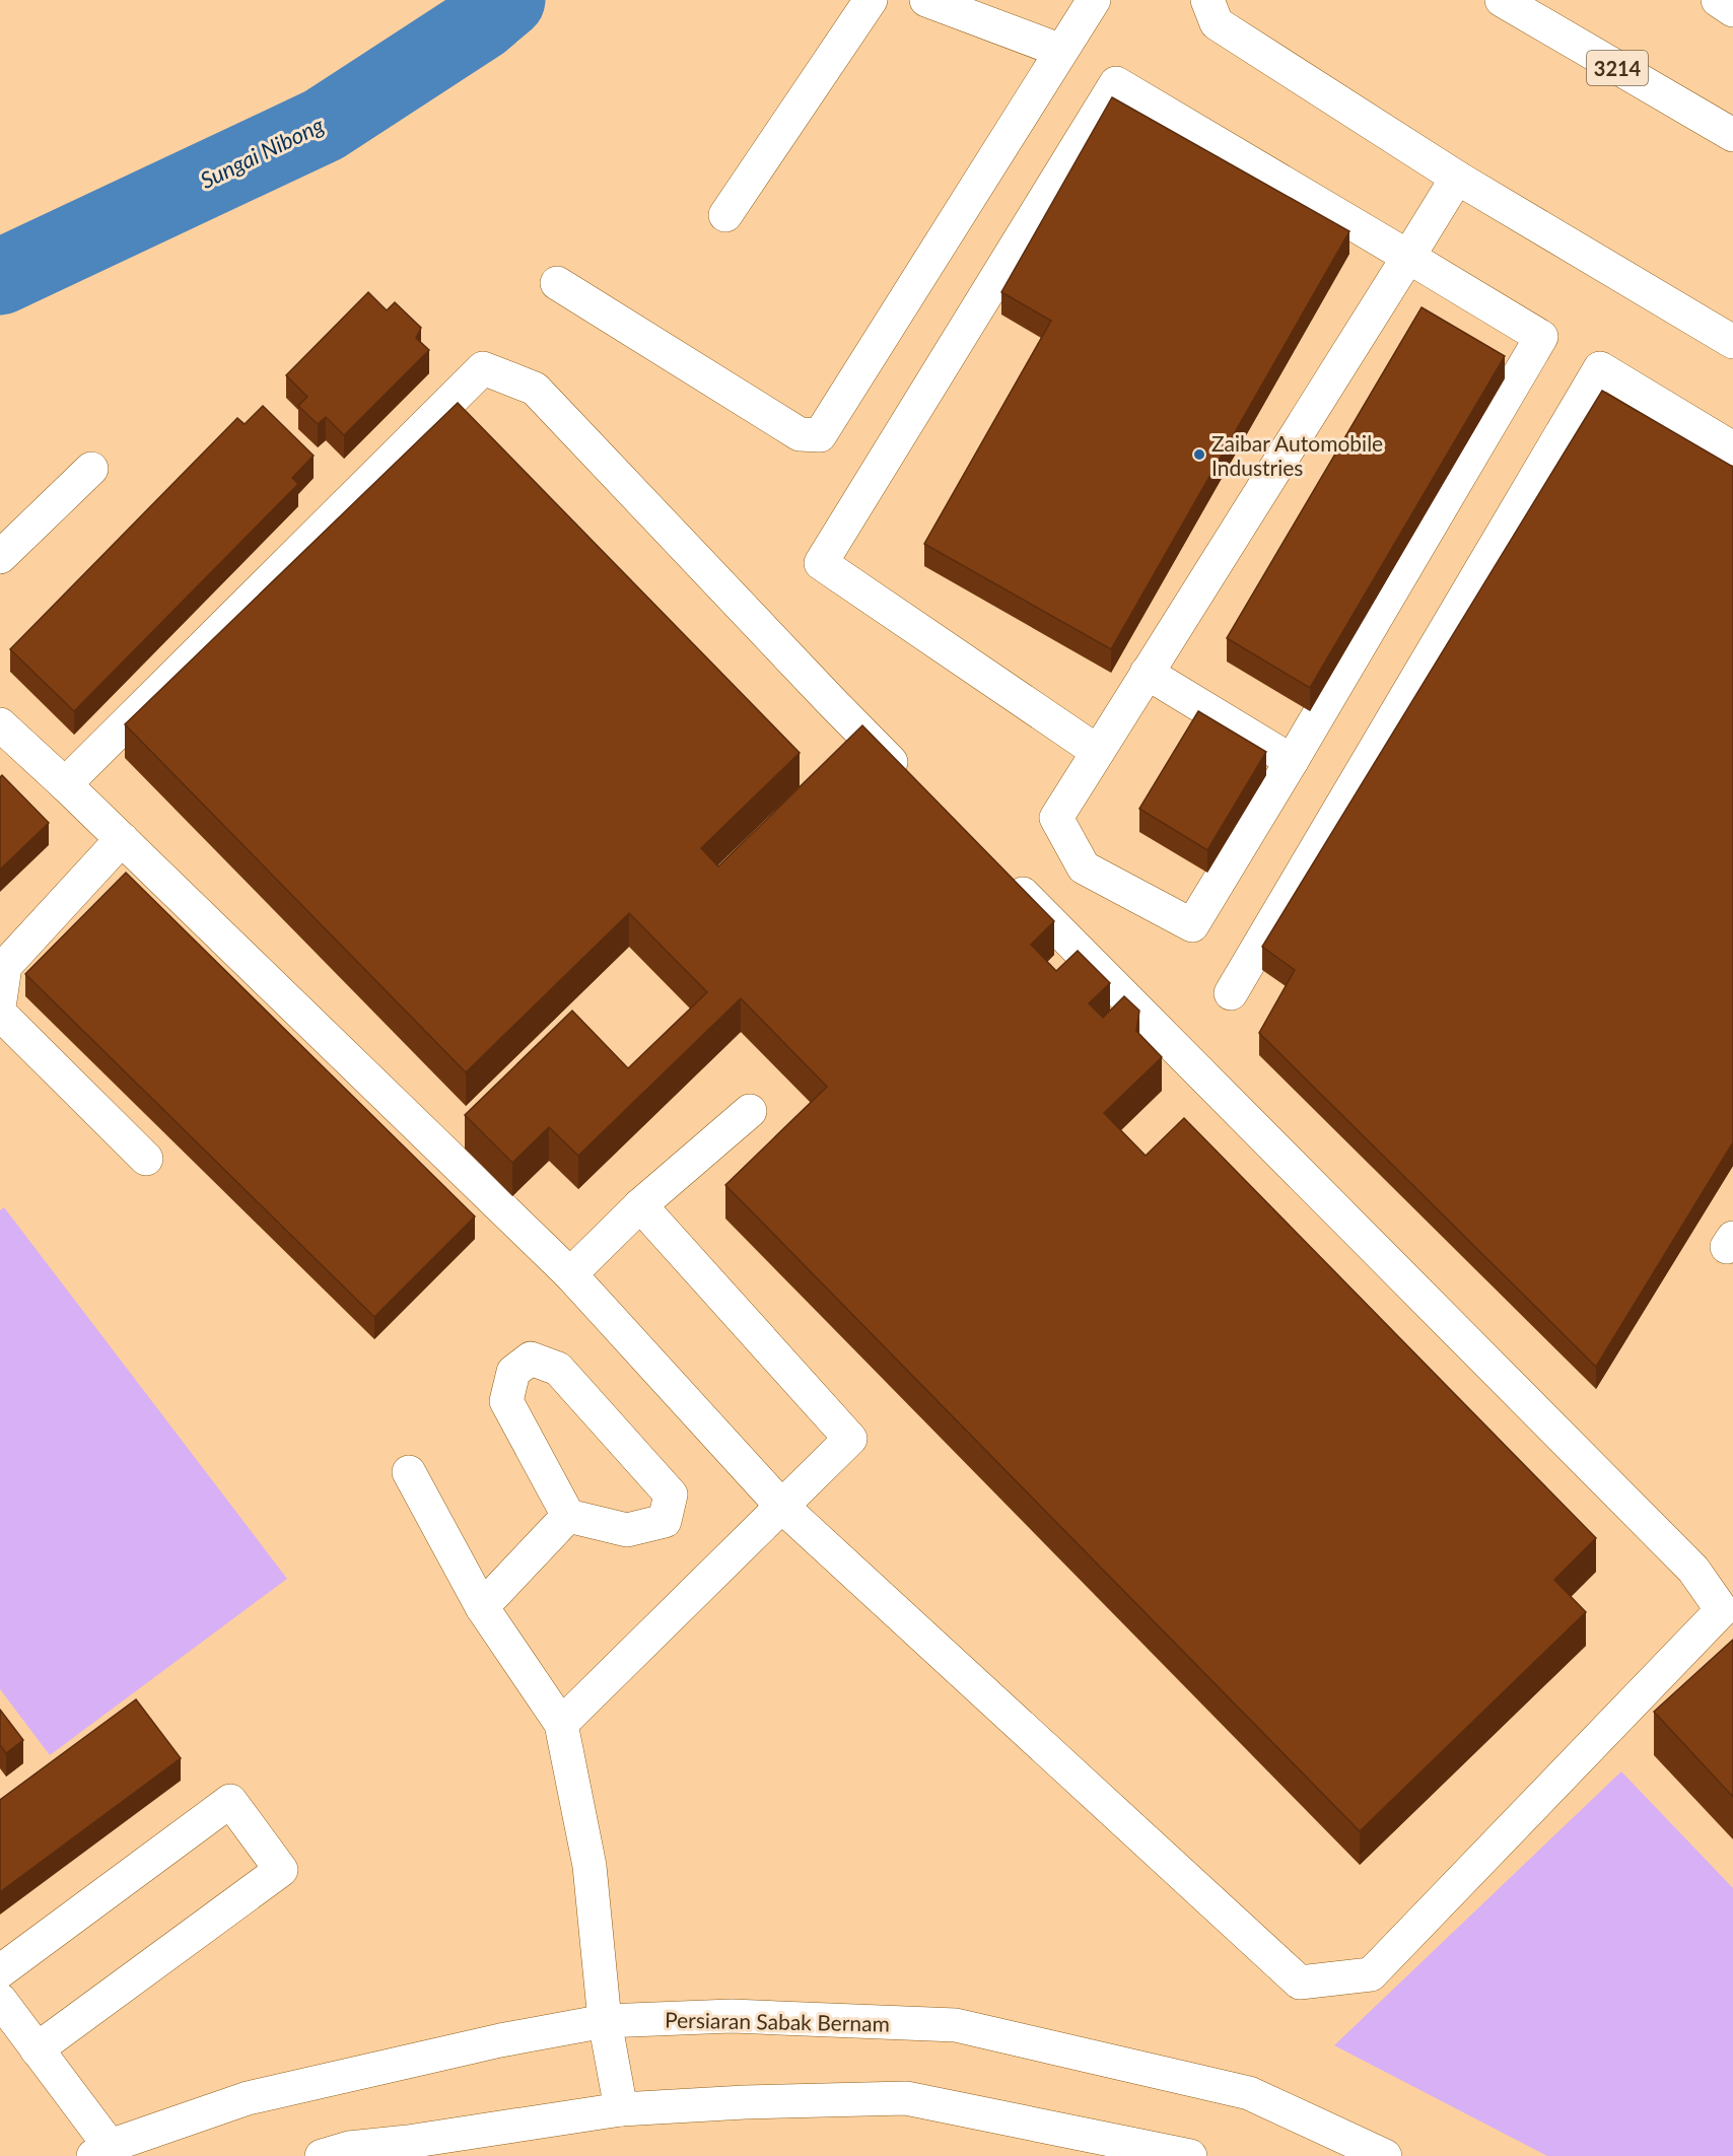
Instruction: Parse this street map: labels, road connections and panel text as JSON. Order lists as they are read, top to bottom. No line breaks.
{"streets":{"street":["3214","Persiaran Sabak Bernam"]},"water":["Sungai Nibong"],"places":["Zaibar Automobile Industries"]}
